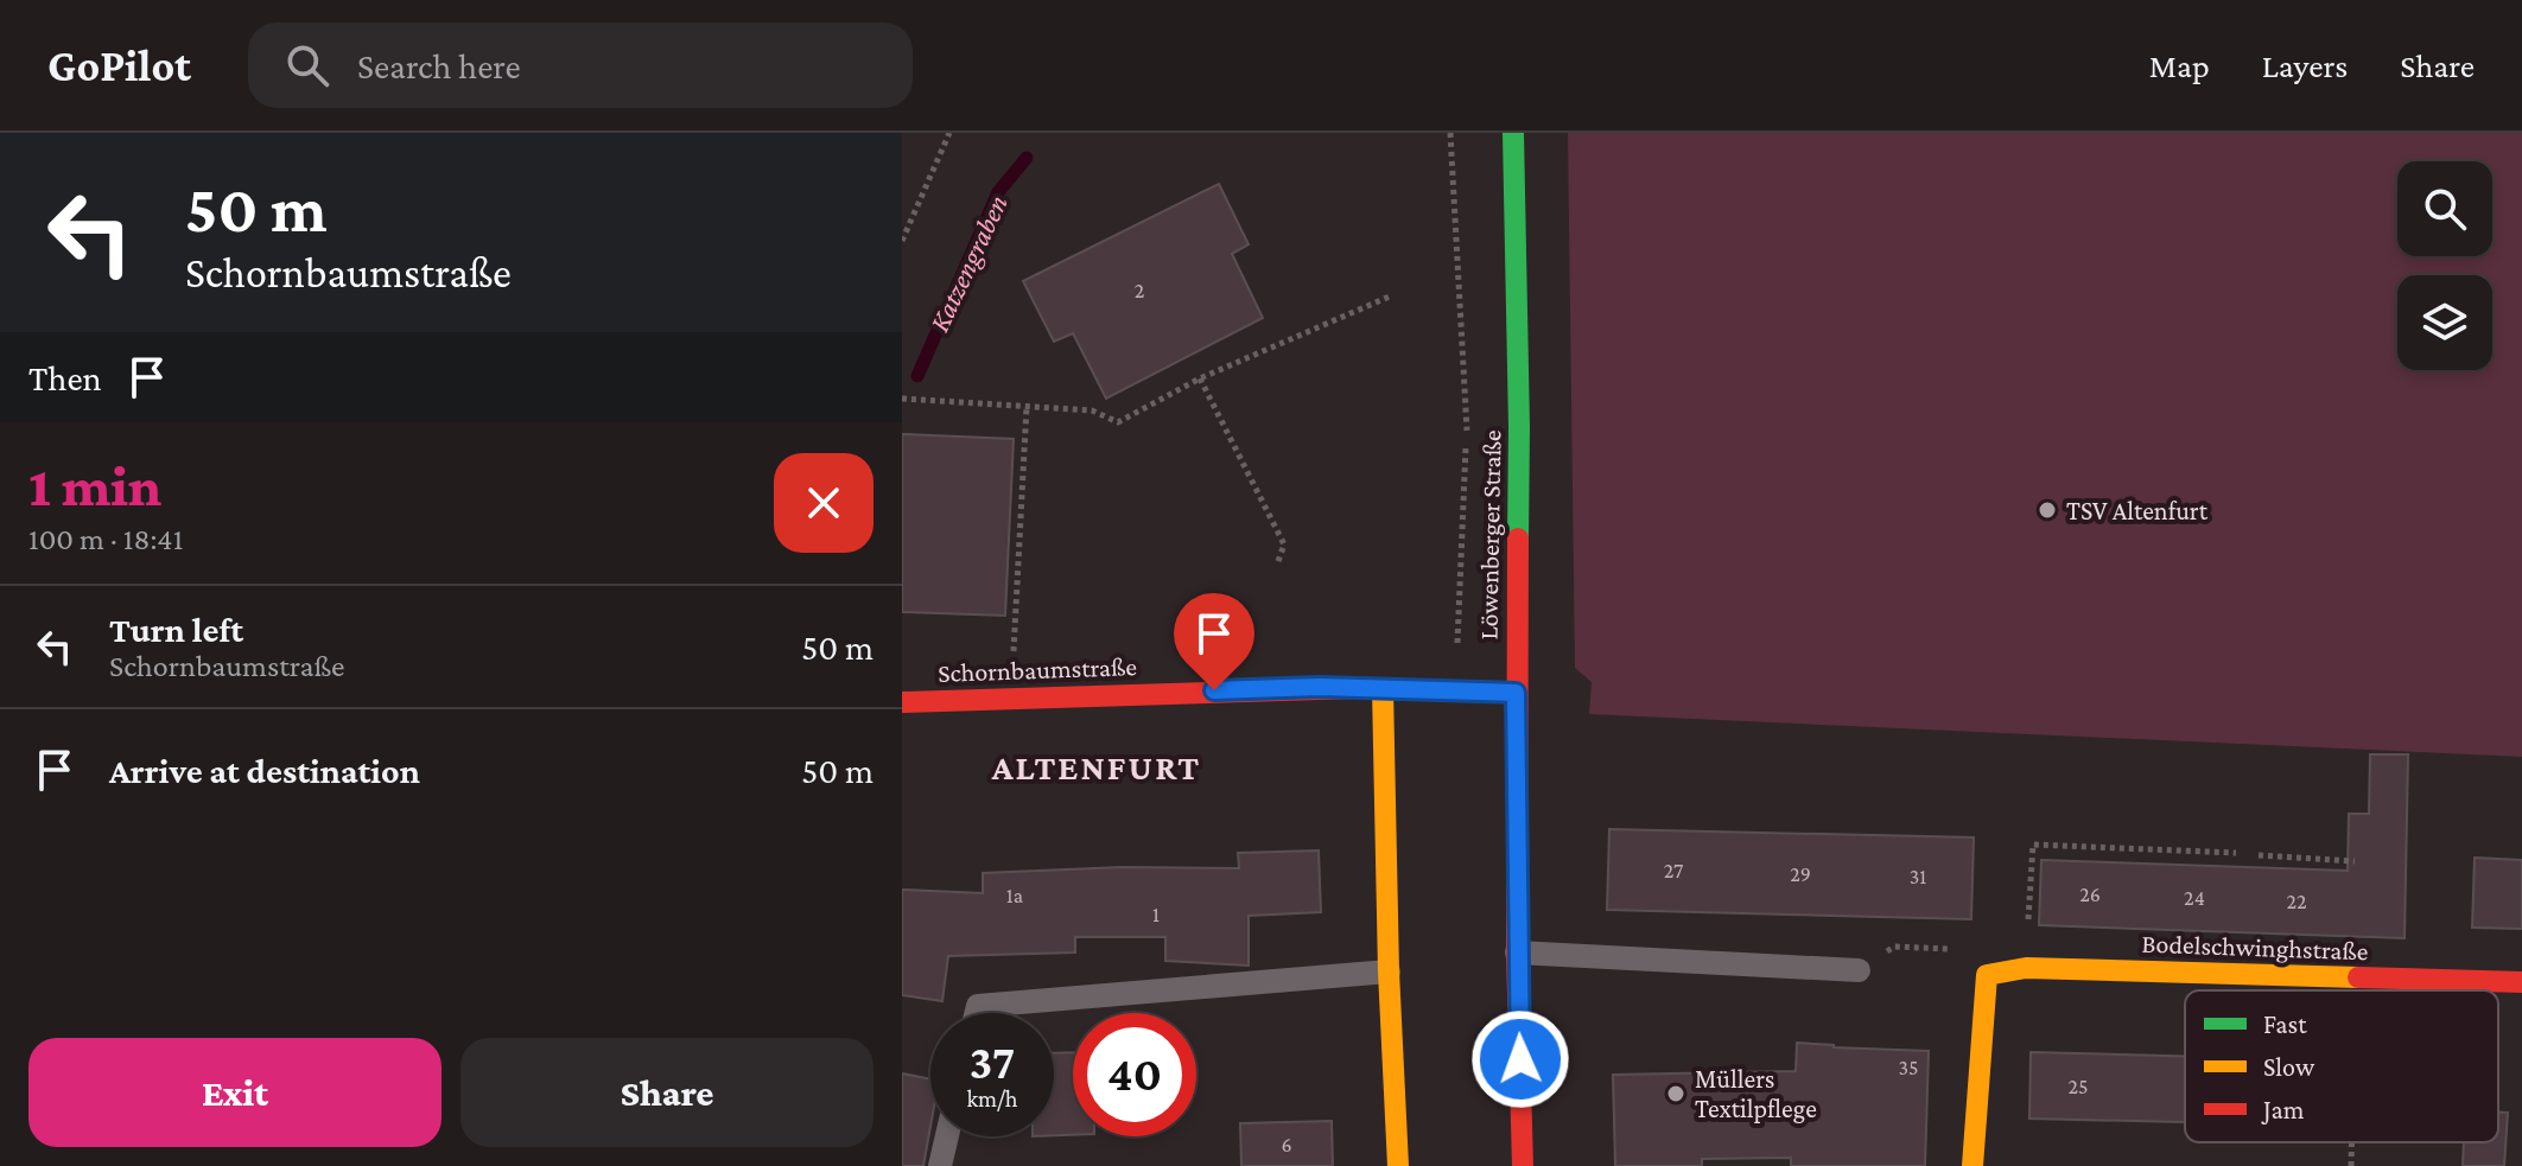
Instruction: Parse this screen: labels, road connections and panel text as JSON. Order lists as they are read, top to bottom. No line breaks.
{"streets":{"street":["Löwenberger Straße","Schornbaumstraße","Bodelschwinghstraße"]},"crossings":[["Löwenberger Straße","Schornbaumstraße"]],"districts":["ALTENFURT"],"water":["Katzengraben"],"places":["TSV Altenfurt","Müllers Textilpflege"],"house_numbers":["2","27","29","31","26","1a","24","22","1","35","25","6"],"legend":["Fast","Slow","Jam"],"page":{"header":"GoPilot","search":"Search here","nav":["Map","Layers","Share"],"turn":["50 m","Schornbaumstraße"],"then":"Then","heading":["1 min","100 m · 18:41"],"list":[{"name":"Turn left","note":"Schornbaumstraße","value":"50 m"},{"name":"Arrive at destination","value":"50 m"}],"speed":"37 km/h","limit":"40","buttons":["Exit","Share"]}}
